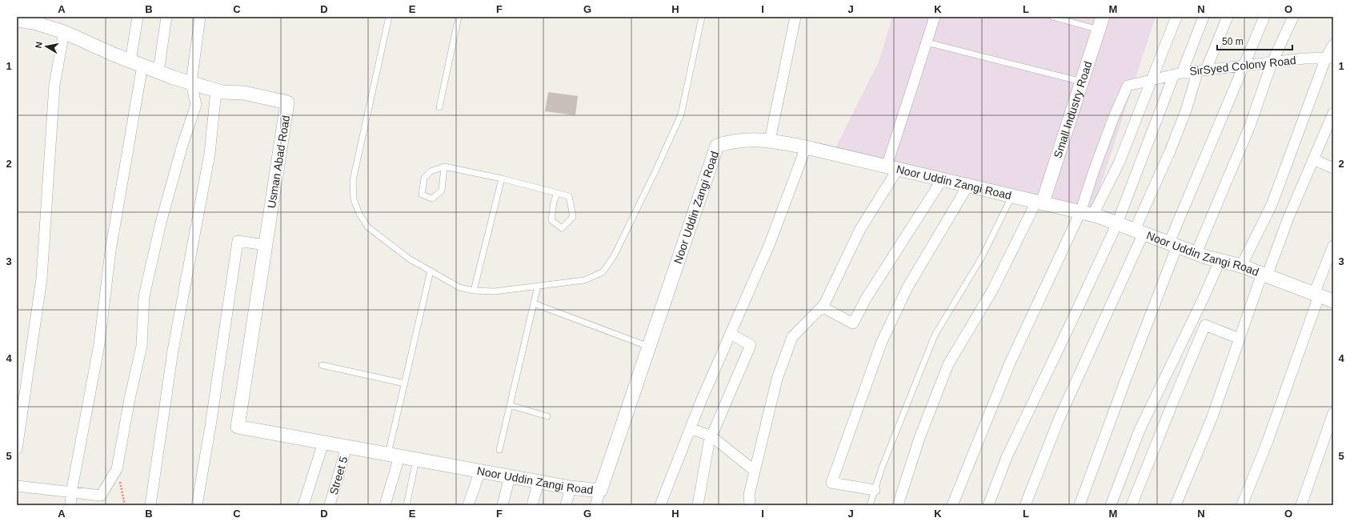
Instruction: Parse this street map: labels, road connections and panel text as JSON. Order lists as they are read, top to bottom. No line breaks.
{"streets":{"street":["SirSyed Colony Road","Small Industry Road","Usman Abad Road","Noor Uddin Zangi Road","Street 5"]},"crossings":[["SirSyed Colony Road","Noor Uddin Zangi Road"],["Small Industry Road","Noor Uddin Zangi Road"],["Usman Abad Road","Noor Uddin Zangi Road"],["Noor Uddin Zangi Road","Street 5"]],"scale_bar":"50 m","north":"left","grid":{"columns":["A","B","C","D","E","F","G","H","I","J","K","L","M","N","O"],"rows":["1","2","3","4","5"]}}
